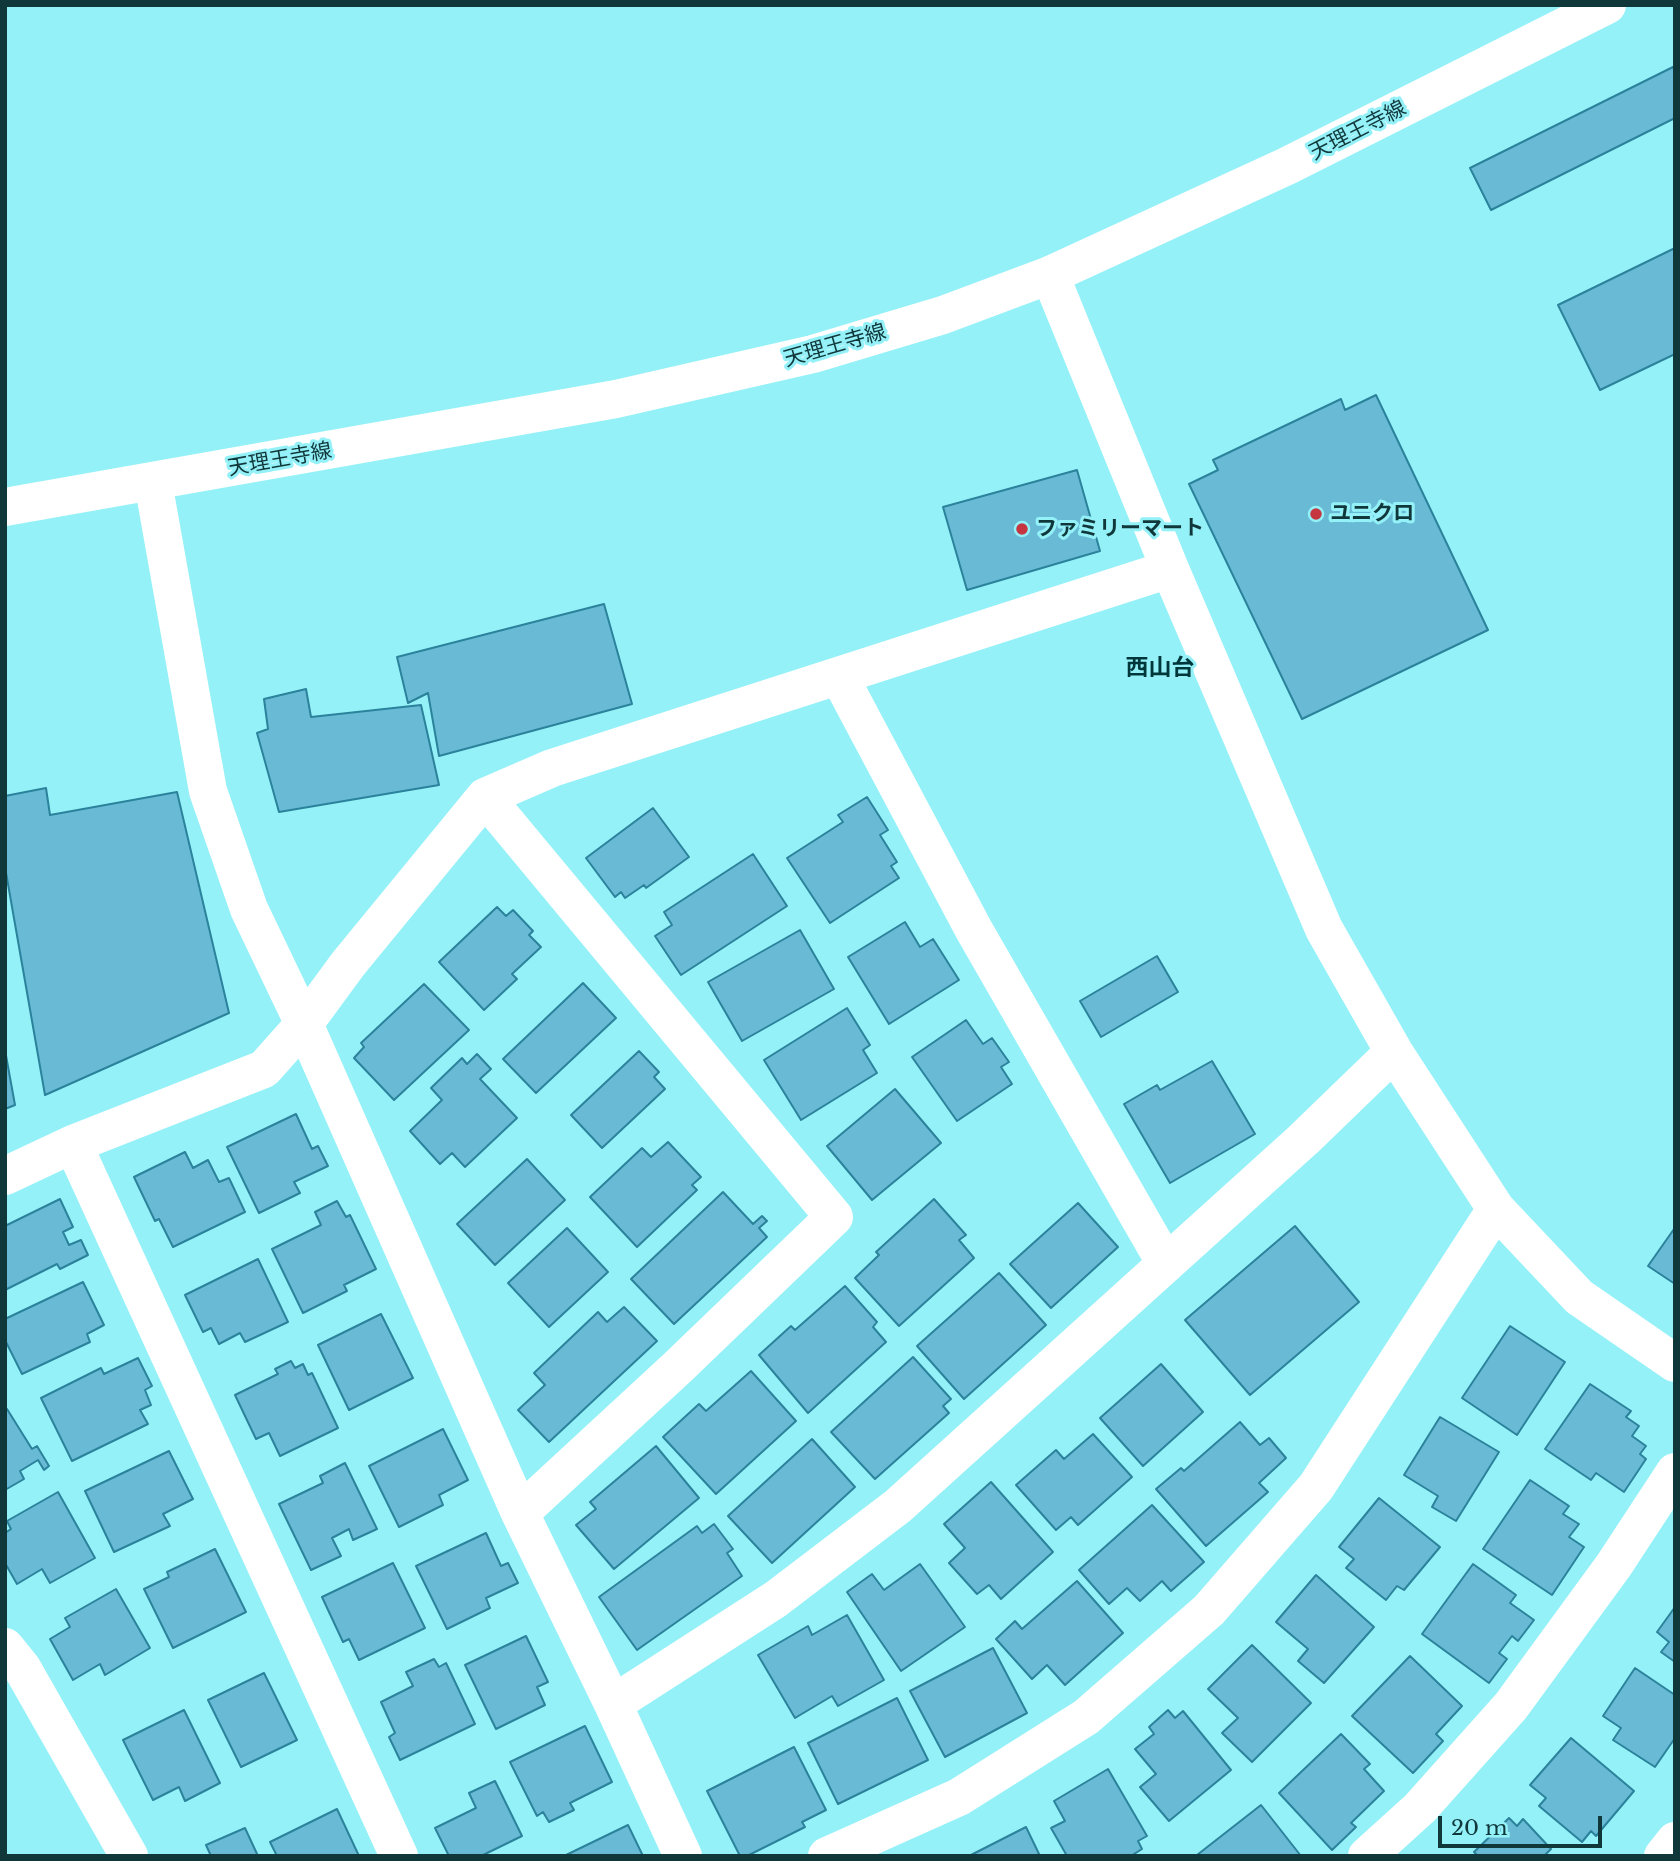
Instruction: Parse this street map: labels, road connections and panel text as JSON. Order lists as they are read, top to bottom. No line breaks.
{"streets":{"street":["天理王寺線"]},"districts":["西山台"],"places":["ユニクロ","ファミリーマート"],"scale_bar":"20 m"}
